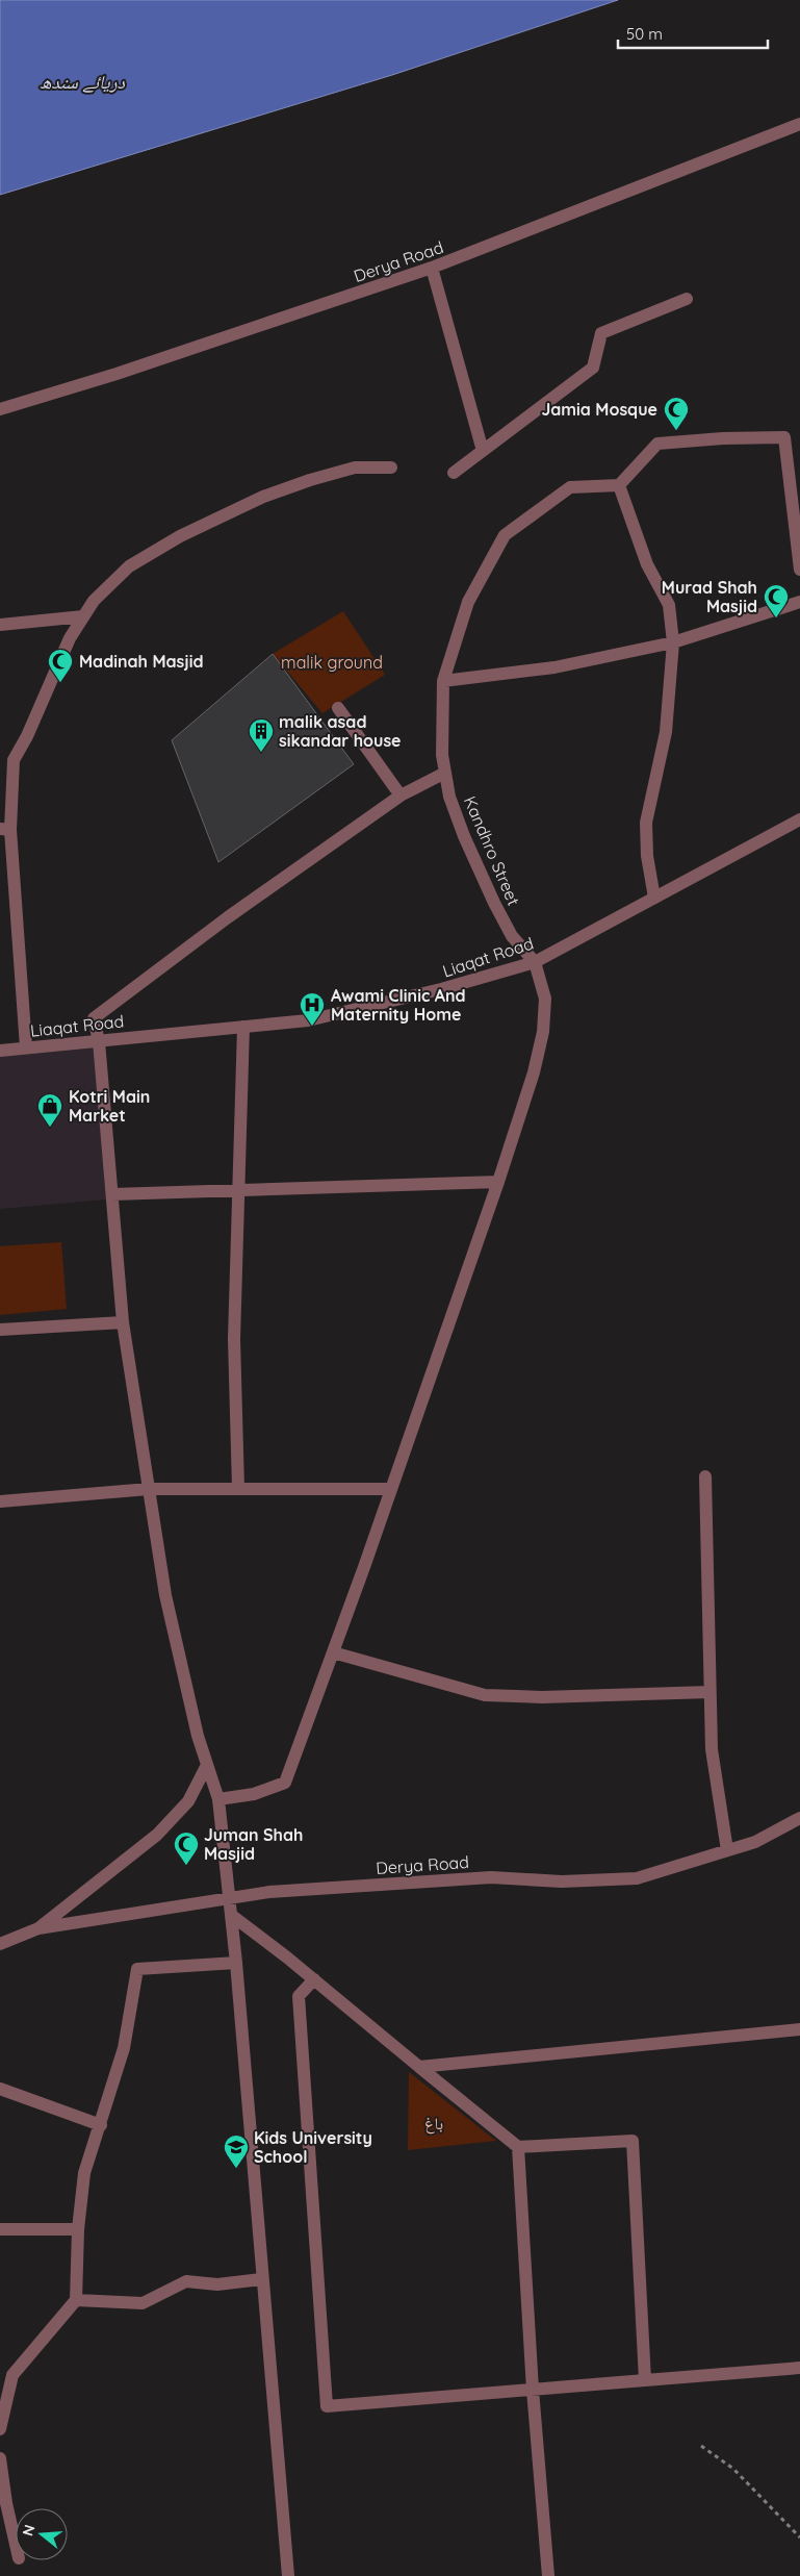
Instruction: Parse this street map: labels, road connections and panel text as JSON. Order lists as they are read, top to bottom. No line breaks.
{"streets":{"street":["Derya Road","Kandhro Street","Liaqat Road"]},"crossings":[["Kandhro Street","Liaqat Road"]],"water":["دریائے سندھ"],"parks":["malik ground","باغ"],"places":{"mosque":["Jamia Mosque","Murad Shah Masjid","Madinah Masjid","Juman Shah Masjid"],"building":["malik asad sikandar house"],"hospital":["Awami Clinic And Maternity Home"],"shop":["Kotri Main Market"],"school or university":["Kids University School"]},"scale_bar":"50 m","north":"left"}
